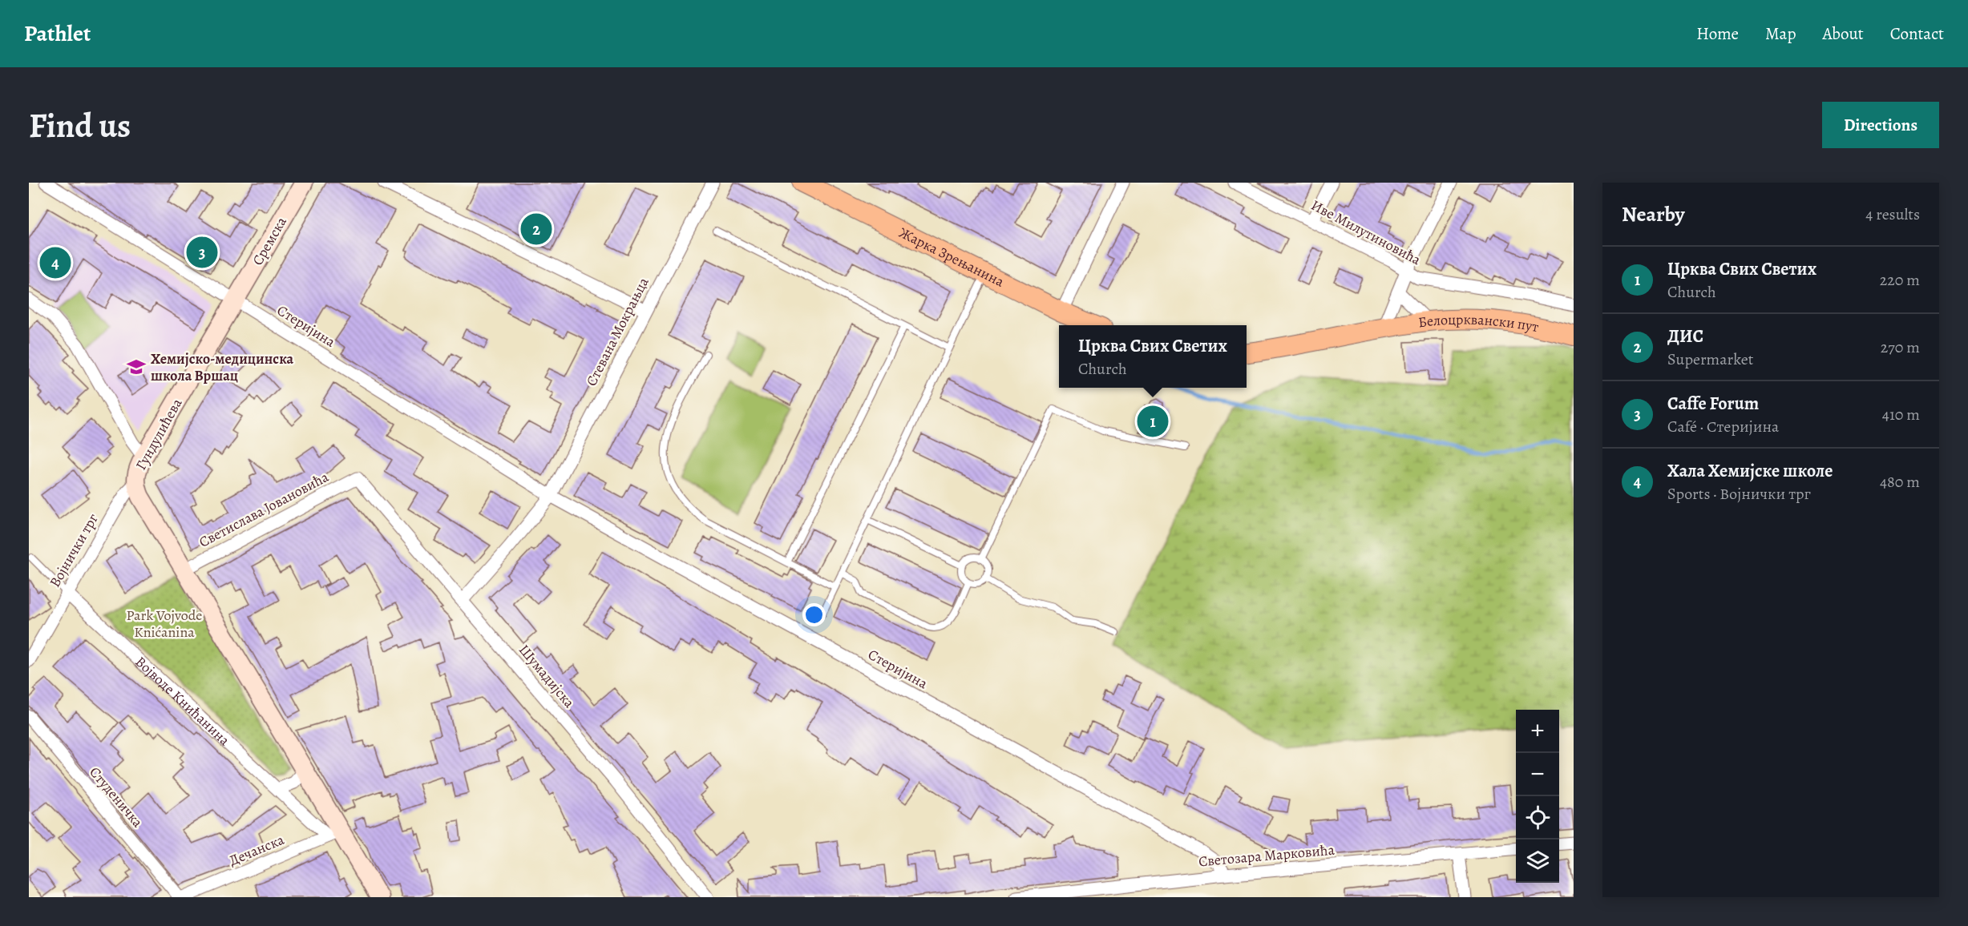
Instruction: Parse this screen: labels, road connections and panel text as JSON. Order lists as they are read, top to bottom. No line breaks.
{"streets":{"main road":["Жарка Зрењанина","Белоцрквански пут"],"street":["Иве Милутиновића","Сремска","Стеријина","Стевана Мокрањца","Гундулићева","Светислава Јовановића","Војнички трг","Шумадијска","Војводе Книћанина","Студеничка","Дечанска","Светозара Марковића"]},"crossings":[["Сремска","Стеријина"],["Сремска","Гундулићева"],["Стеријина","Стевана Мокрањца"],["Стеријина","Гундулићева"],["Стеријина","Светозара Марковића"],["Гундулићева","Светислава Јовановића"],["Гундулићева","Војнички трг"],["Гундулићева","Војводе Книћанина"],["Светислава Јовановића","Шумадијска"],["Светислава Јовановића","Војводе Книћанина"],["Војнички трг","Војводе Книћанина"],["Војводе Книћанина","Дечанска"]],"parks":["Park Vojvode Knićanina"],"places":{"school or university":["Хемијско-медицинска школа Вршац"]},"page":{"header":"Pathlet","nav":["Home","Map","About","Contact"],"buttons":"Directions","title":"Find us","heading":["Nearby","4 results"],"pins":["2","3","4","1"],"list":[{"mark":"1","name":"Црква Свих Светих","note":"Church","value":"220 m"},{"mark":"2","name":"ДИС","note":"Supermarket","value":"270 m"},{"mark":"3","name":"Caffe Forum","note":"Café · Стеријина","value":"410 m"},{"mark":"4","name":"Хала Хемијске школе","note":"Sports · Војнички трг","value":"480 m"}],"popup":["Црква Свих Светих","Church"],"map_buttons":["+","−"]}}
